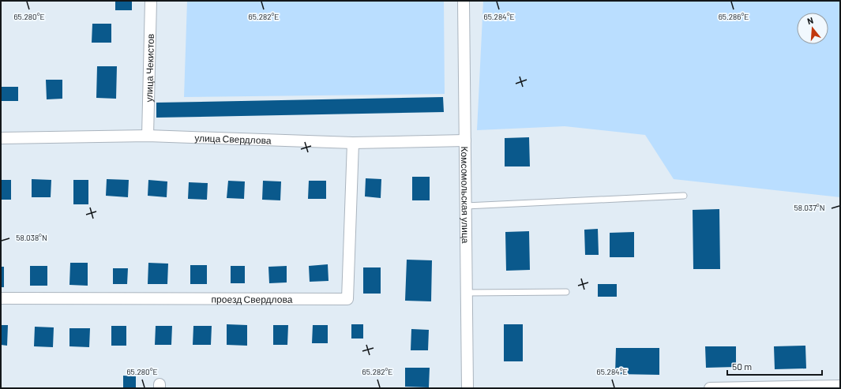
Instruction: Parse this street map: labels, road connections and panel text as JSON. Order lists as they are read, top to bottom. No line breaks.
{"streets":{"street":["улица Чекистов","улица Свердлова","Комсомольская улица","проезд Свердлова"]},"crossings":[["улица Чекистов","улица Свердлова"],["улица Свердлова","Комсомольская улица"],["улица Свердлова","проезд Свердлова"]],"scale_bar":"50 m","north":"top","coordinates":["65.280°E","65.282°E","65.284°E","65.286°E","58.037°N","58.038°N"]}
